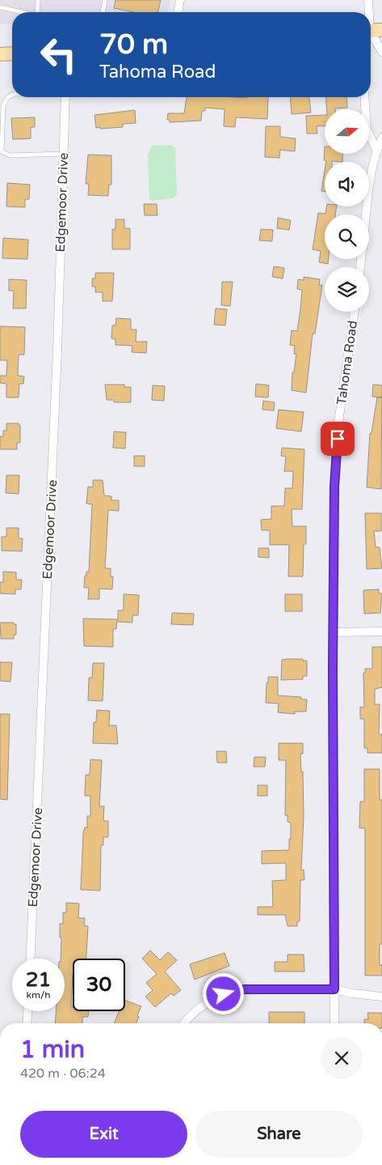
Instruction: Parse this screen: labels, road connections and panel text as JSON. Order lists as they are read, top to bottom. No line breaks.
{"streets":{"street":["Edgemoor Drive","Tahoma Road"]},"north":"right","page":{"turn":["70 m","Tahoma Road"],"speed":"21 km/h","limit":"30","heading":["1 min","420 m · 06:24"],"buttons":["Exit","Share"]}}
